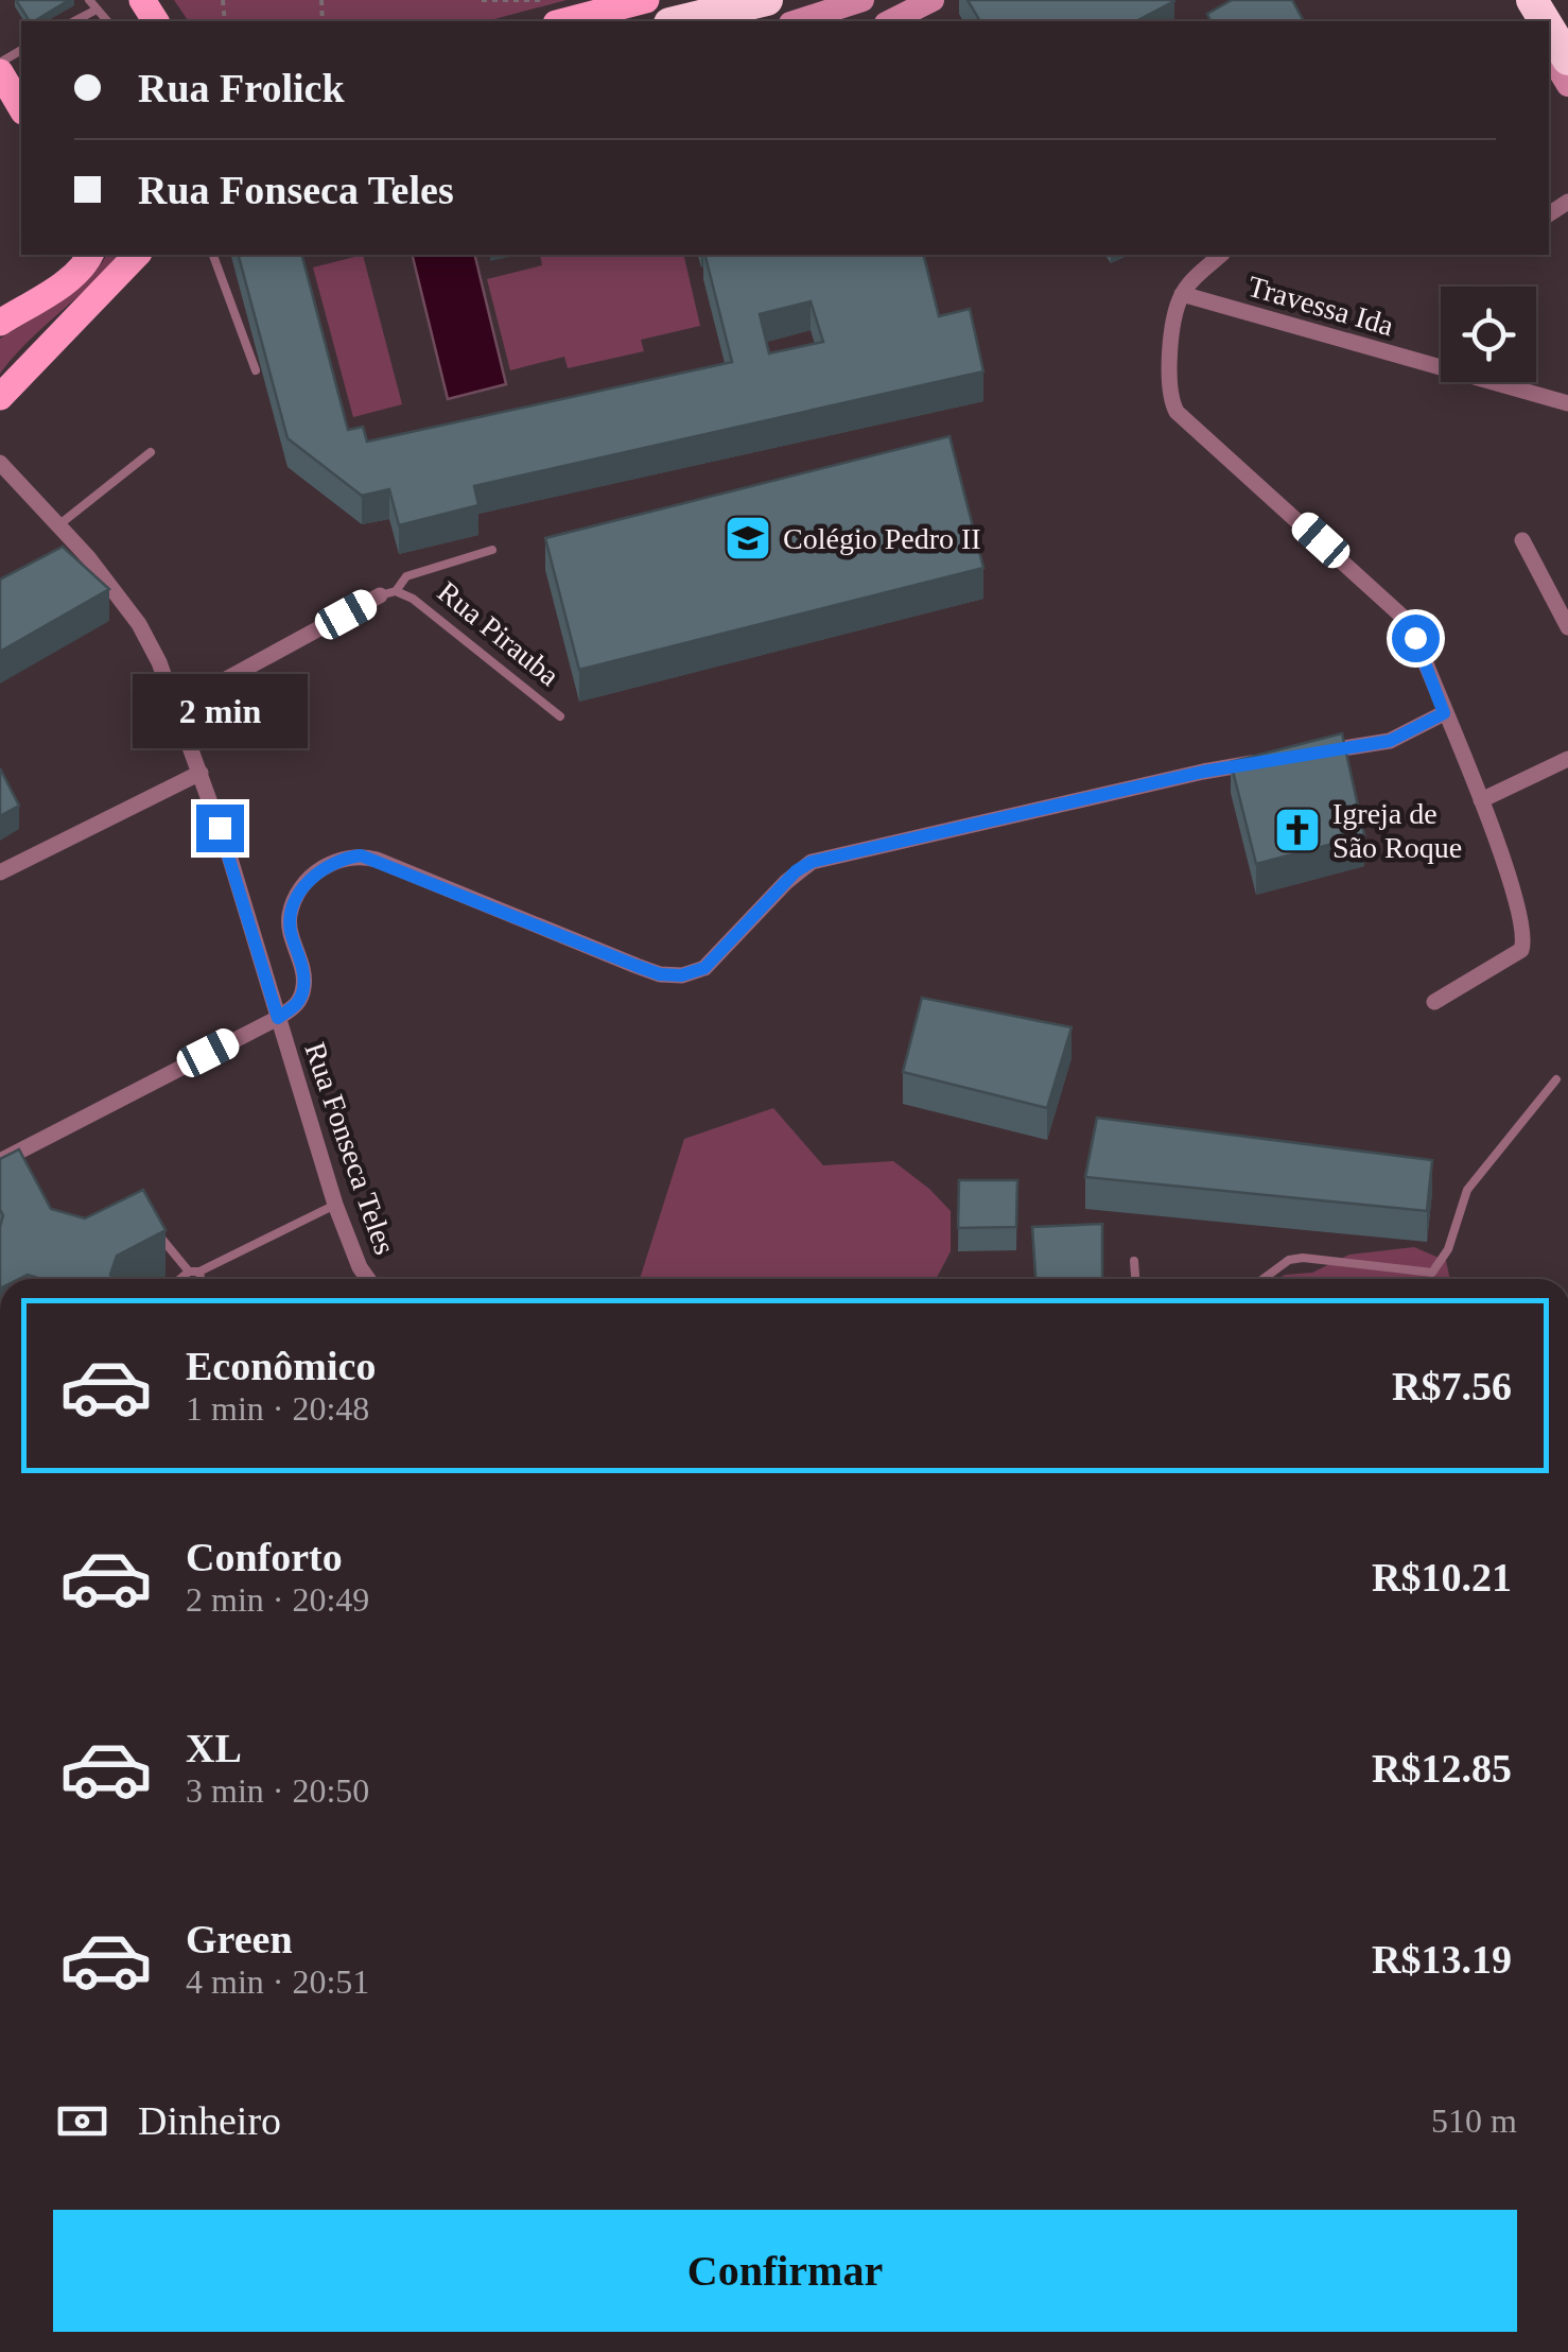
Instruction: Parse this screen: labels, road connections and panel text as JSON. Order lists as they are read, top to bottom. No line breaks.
{"streets":{"street":["Travessa Ida","Rua Fonseca Teles"],"lane":["Rua Pirauba"]},"places":{"school or university":["Colégio Pedro II"],"church":["Igreja de São Roque"]},"page":{"banner":["Rua Frolick","Rua Fonseca Teles"],"bubble":"2 min","list":[{"name":"Econômico","note":"1 min · 20:48","value":"R$7.56"},{"name":"Conforto","note":"2 min · 20:49","value":"R$10.21"},{"name":"XL","note":"3 min · 20:50","value":"R$12.85"},{"name":"Green","note":"4 min · 20:51","value":"R$13.19"}],"pay":["Dinheiro","510 m"],"buttons":"Confirmar"}}
